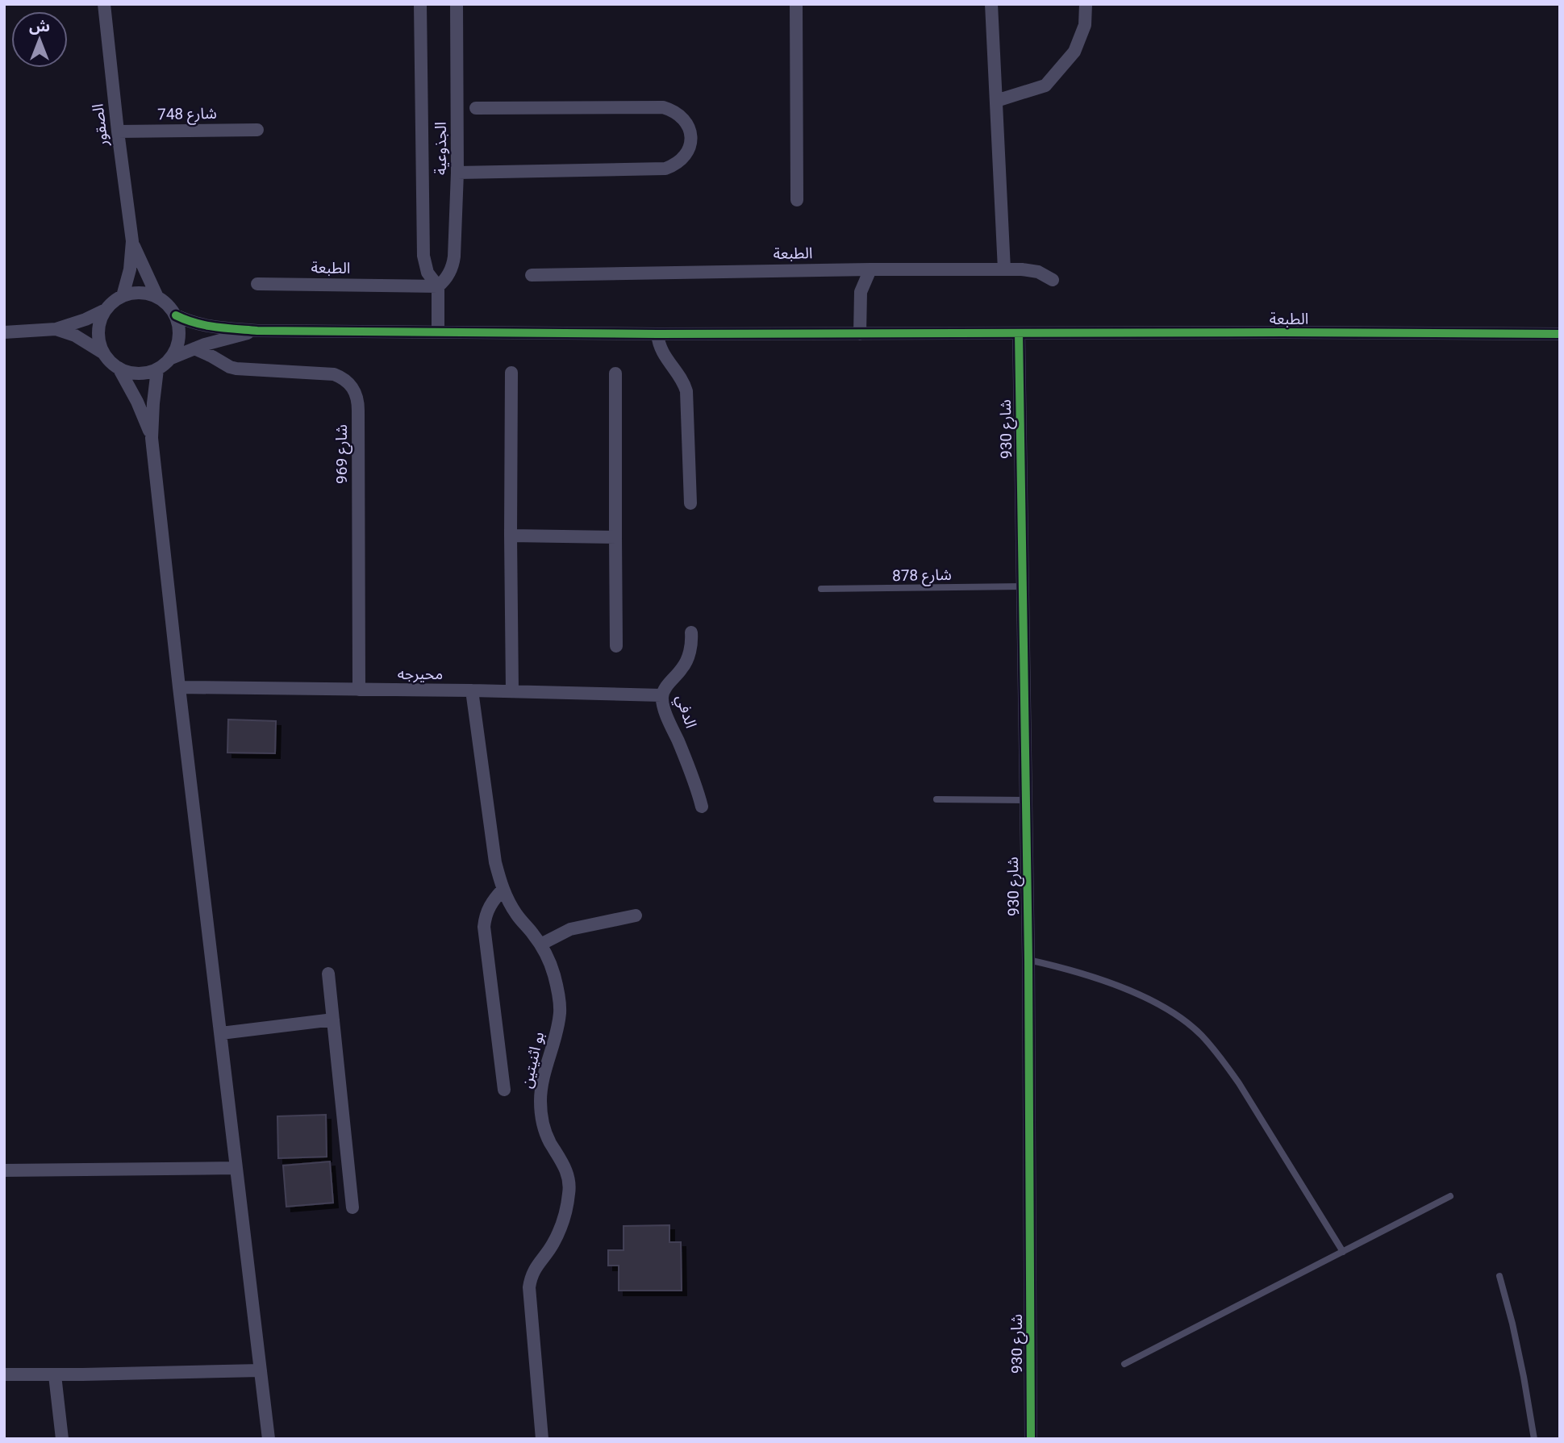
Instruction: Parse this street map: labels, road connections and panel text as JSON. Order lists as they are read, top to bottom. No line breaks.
{"streets":{"street":["شارع 748","الصقور","الجذوعية","الطبعة","شارع 930","شارع 969","محيرجه","الدفي","بو اثنيتين"],"lane":["شارع 878"]},"crossings":[["شارع 748","الصقور"],["الجذوعية","الطبعة"],["الطبعة","شارع 930"],["شارع 930","شارع 878"],["شارع 969","محيرجه"],["محيرجه","الدفي"],["محيرجه","بو اثنيتين"]],"north":"top"}
